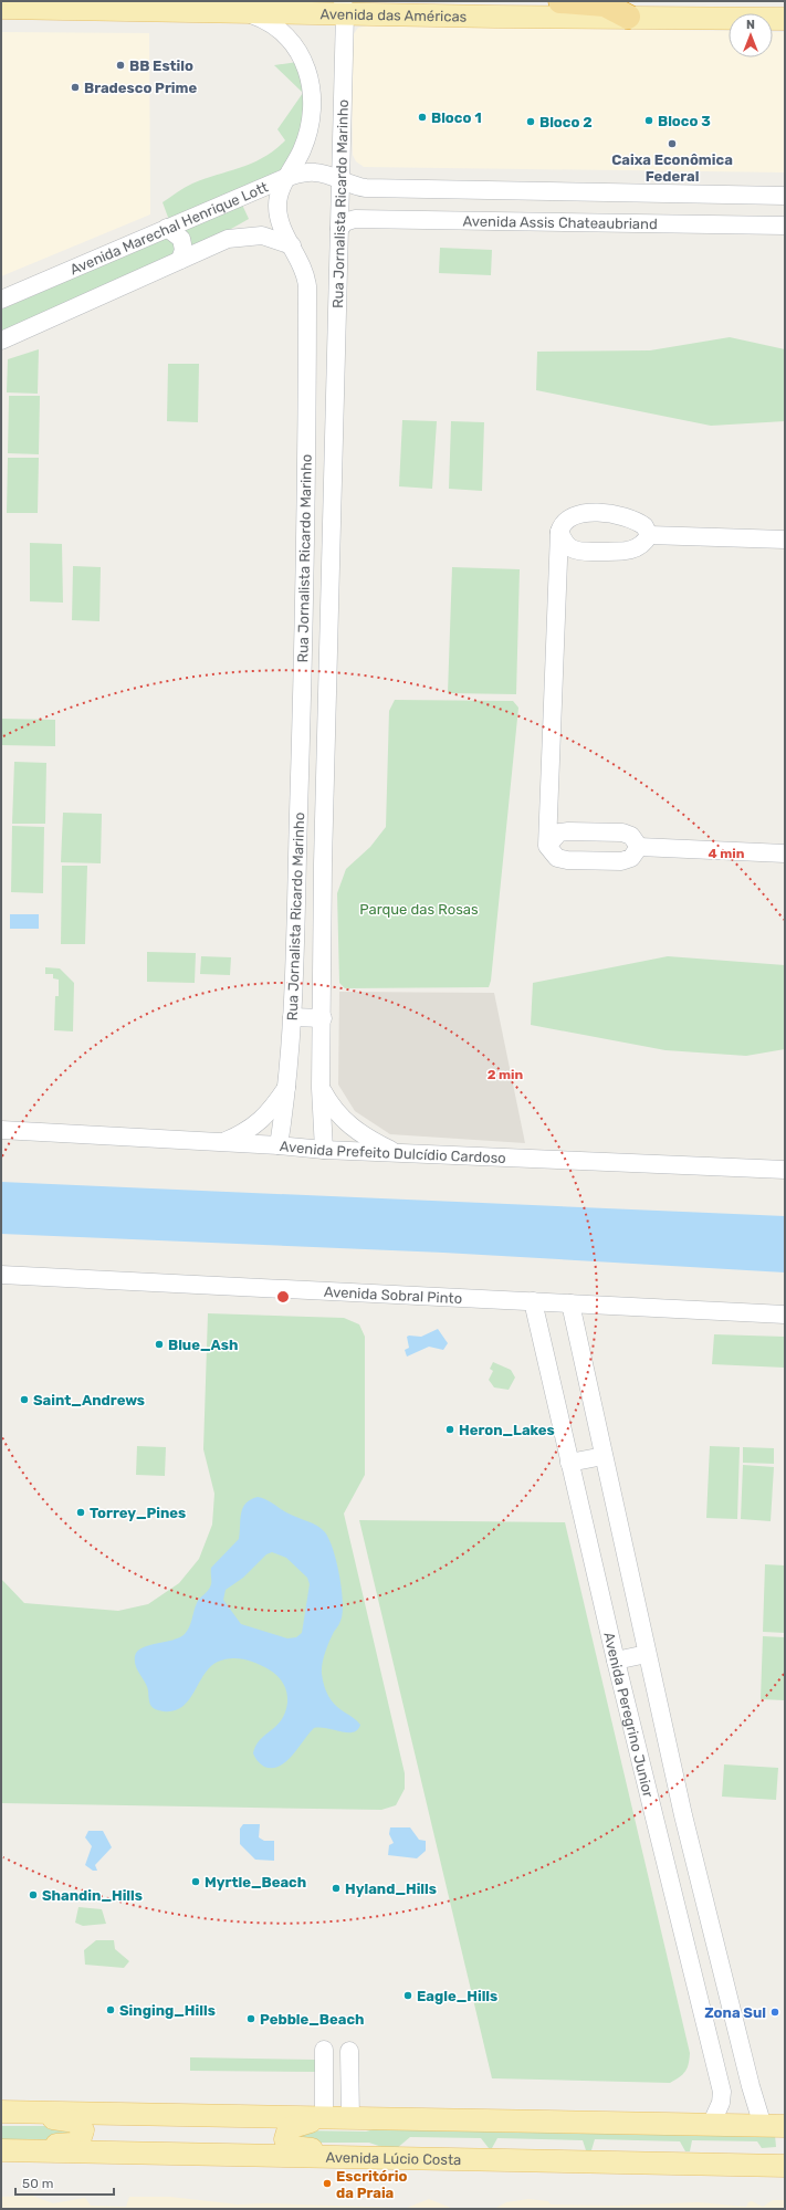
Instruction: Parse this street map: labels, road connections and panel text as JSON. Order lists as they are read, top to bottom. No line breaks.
{"streets":{"main road":["Avenida das Américas","Avenida Lúcio Costa"],"street":["Rua Jornalista Ricardo Marinho","Avenida Assis Chateaubriand","Avenida Marechal Henrique Lott","Avenida Prefeito Dulcídio Cardoso","Avenida Sobral Pinto","Avenida Peregrino Junior"]},"crossings":[["Avenida das Américas","Rua Jornalista Ricardo Marinho"],["Rua Jornalista Ricardo Marinho","Avenida Assis Chateaubriand"],["Rua Jornalista Ricardo Marinho","Avenida Marechal Henrique Lott"],["Rua Jornalista Ricardo Marinho","Avenida Prefeito Dulcídio Cardoso"],["Avenida Assis Chateaubriand","Avenida Marechal Henrique Lott"],["Avenida Sobral Pinto","Avenida Peregrino Junior"]],"parks":["Parque das Rosas"],"places":["BB Estilo","Bradesco Prime","Bloco 1","Bloco 3","Bloco 2","Caixa Econômica Federal","Blue_Ash","Saint_Andrews","Heron_Lakes","Torrey_Pines","Myrtle_Beach","Hyland_Hills","Shandin_Hills","Eagle_Hills","Singing_Hills","Zona Sul","Pebble_Beach","Escritório da Praia"],"scale_bar":"50 m","north":"top","rings":["4 min","2 min"]}
